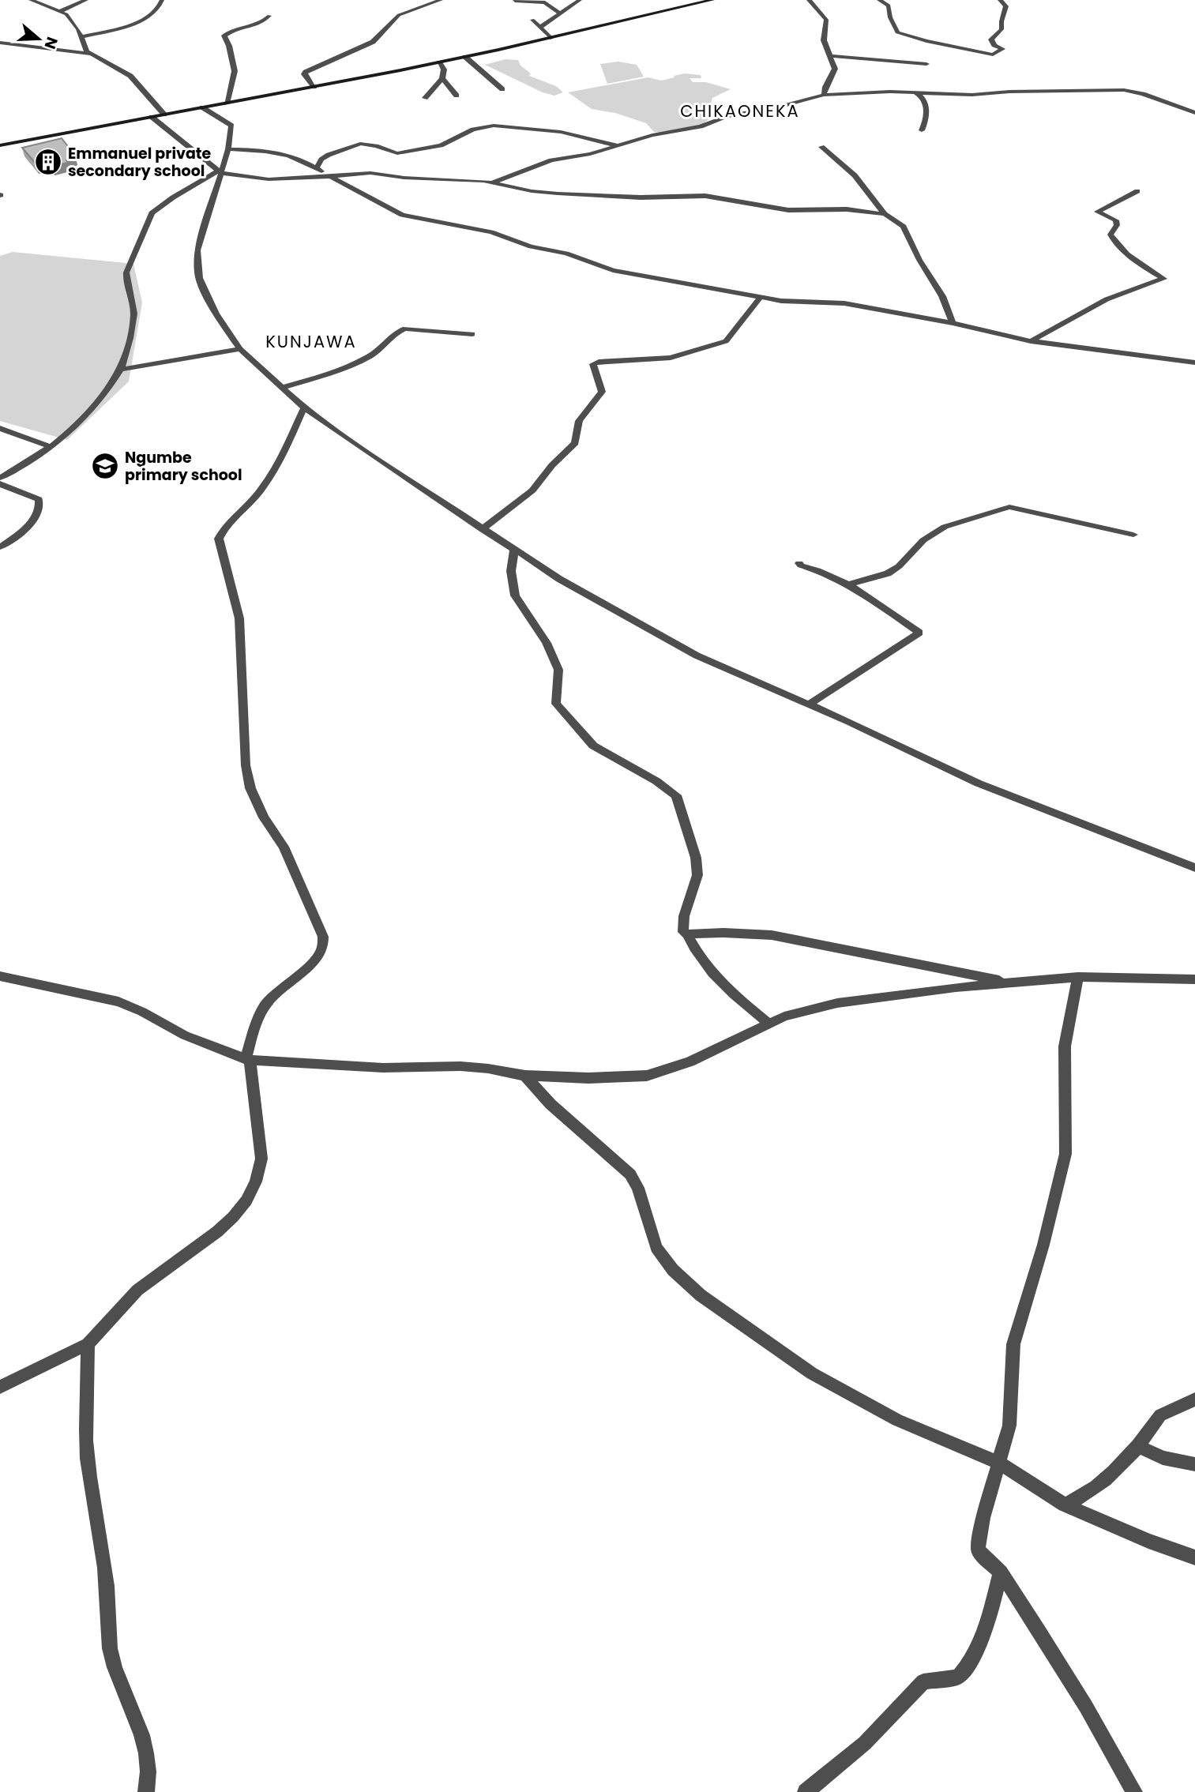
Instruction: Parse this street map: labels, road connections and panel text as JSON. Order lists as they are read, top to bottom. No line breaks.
{"districts":["CHIKAONEKA","KUNJAWA"],"places":{"building":["Emmanuel private secondary school"],"school or university":["Ngumbe primary school"]},"north":"right"}
